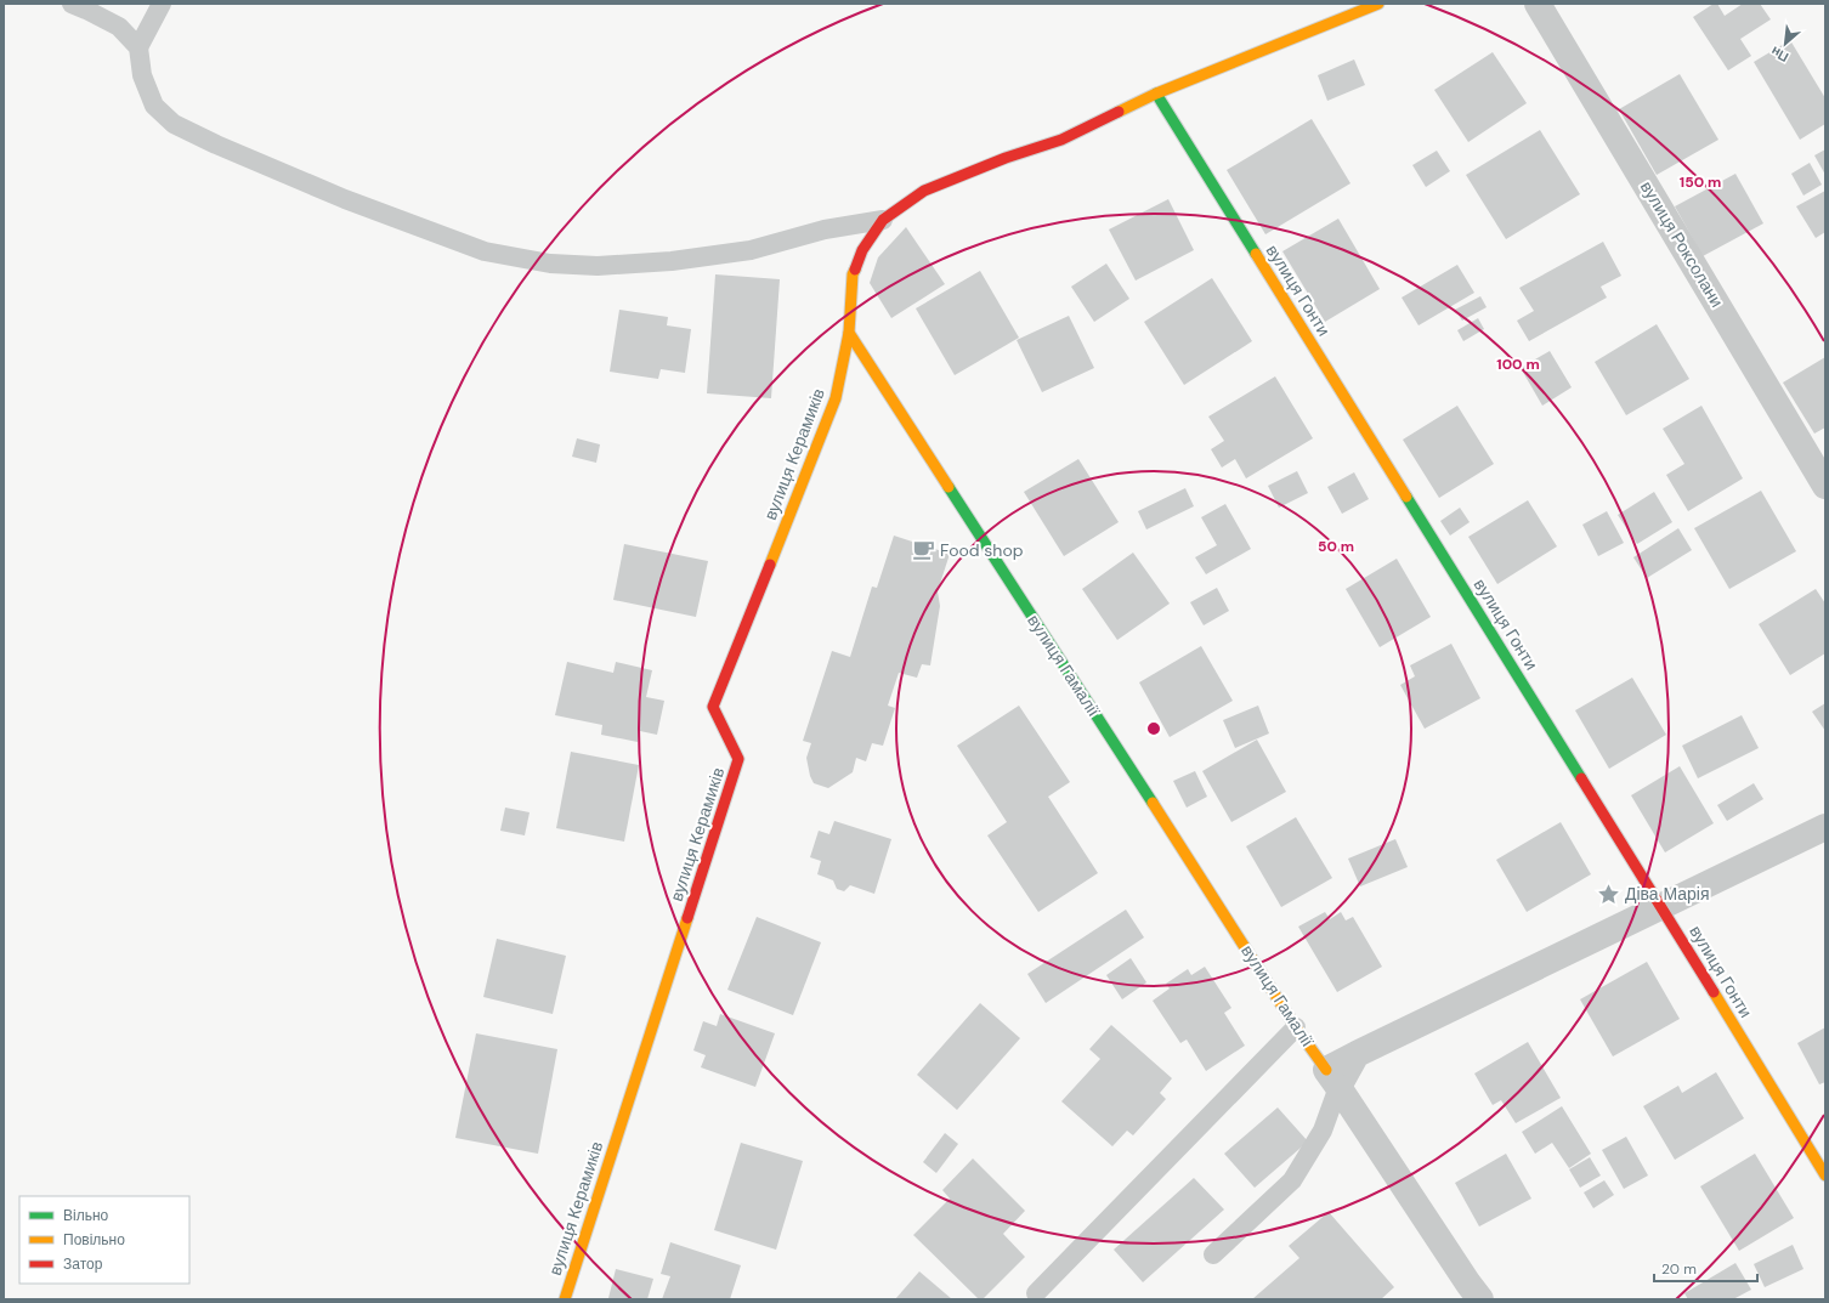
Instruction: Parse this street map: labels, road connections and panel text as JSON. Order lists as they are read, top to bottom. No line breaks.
{"streets":{"street":["вулиця Роксолани","вулиця Гонти","вулиця Керамиків","вулиця Гамалії"]},"crossings":[["вулиця Керамиків","вулиця Гамалії"]],"places":{"cafe":["Food shop"],"place":["Діва Марія"]},"legend":["Вільно","Повільно","Затор"],"scale_bar":"20 m","north":"bottom left","rings":["150 m","100 m","50 m"]}
